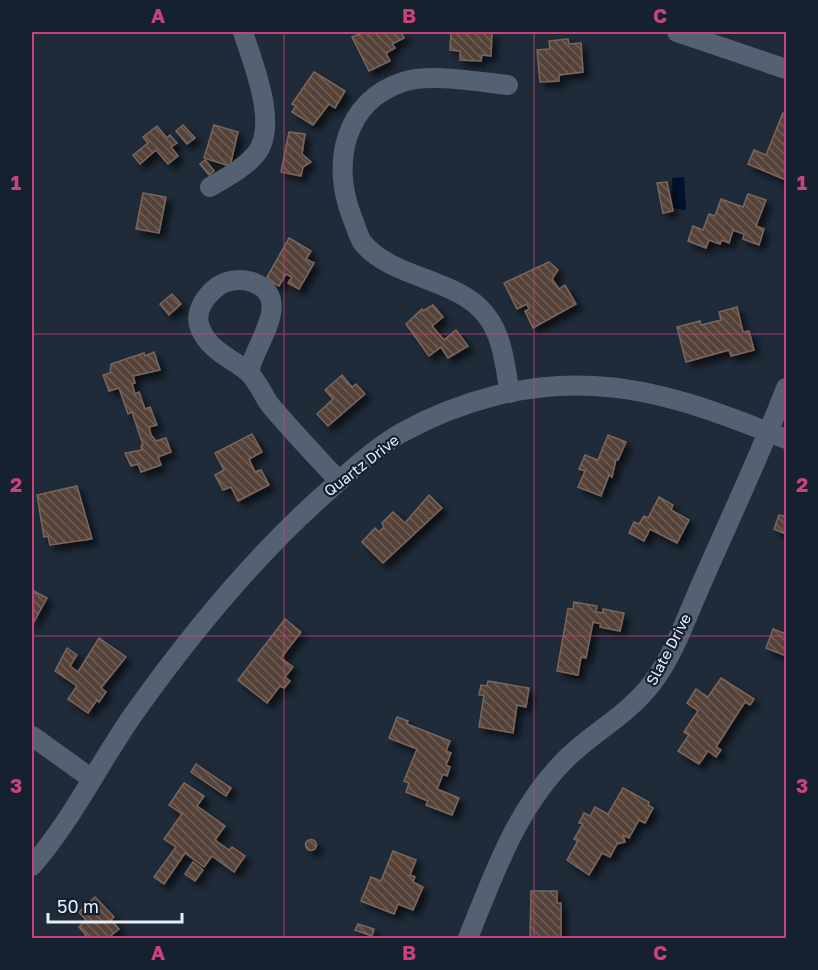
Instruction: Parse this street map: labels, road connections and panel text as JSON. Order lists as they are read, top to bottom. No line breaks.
{"streets":{"street":["Quartz Drive","Slate Drive"]},"crossings":[["Quartz Drive","Slate Drive"]],"scale_bar":"50 m","grid":{"columns":["A","B","C"],"rows":["1","2","3"]}}
